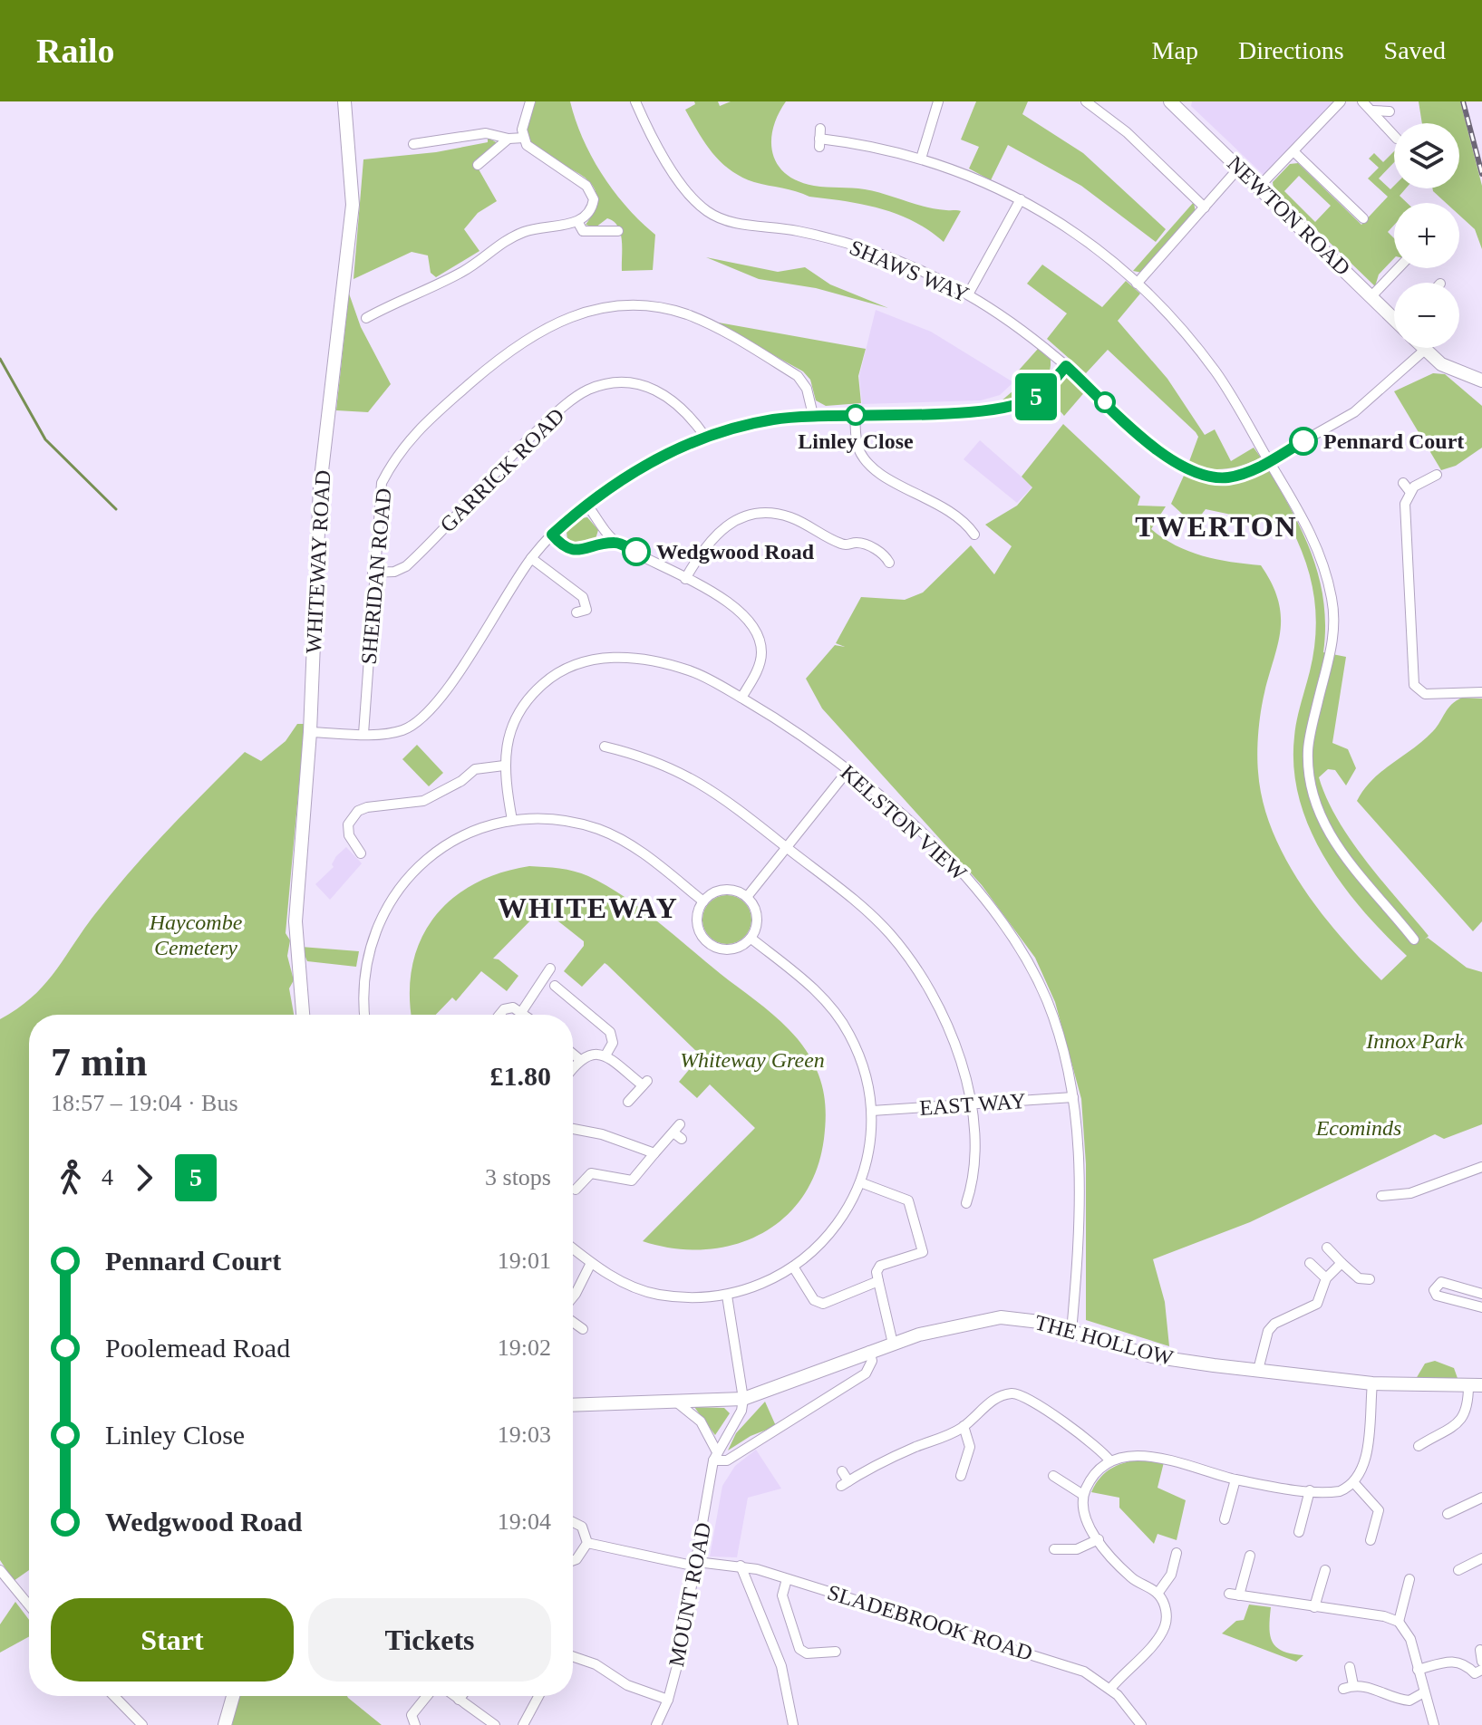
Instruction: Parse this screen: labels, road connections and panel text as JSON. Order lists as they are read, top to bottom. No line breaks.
{"streets":{"street":["NEWTON ROAD","SHAWS WAY","GARRICK ROAD","WHITEWAY ROAD","SHERIDAN ROAD","KELSTON VIEW","EAST WAY","THE HOLLOW","MOUNT ROAD","SLADEBROOK ROAD"]},"crossings":[["NEWTON ROAD","SHAWS WAY"],["GARRICK ROAD","SHERIDAN ROAD"],["KELSTON VIEW","EAST WAY"],["KELSTON VIEW","THE HOLLOW"],["THE HOLLOW","MOUNT ROAD"],["MOUNT ROAD","SLADEBROOK ROAD"]],"districts":["TWERTON","WHITEWAY"],"parks":["Haycombe Cemetery","Innox Park","Whiteway Green","Ecominds"],"places":["Linley Close","Pennard Court","Wedgwood Road"],"lines":["bus line 5"],"page":{"header":"Railo","nav":["Map","Directions","Saved"],"on_map":"5","map_buttons":["+","−"],"heading":["7 min","18:57 – 19:04 · Bus","£1.80"],"legs":["4","5","3 stops"],"list":[{"name":"Pennard Court","value":"19:01"},{"name":"Poolemead Road","value":"19:02"},{"name":"Linley Close","value":"19:03"},{"name":"Wedgwood Road","value":"19:04"}],"buttons":["Start","Tickets"]}}
